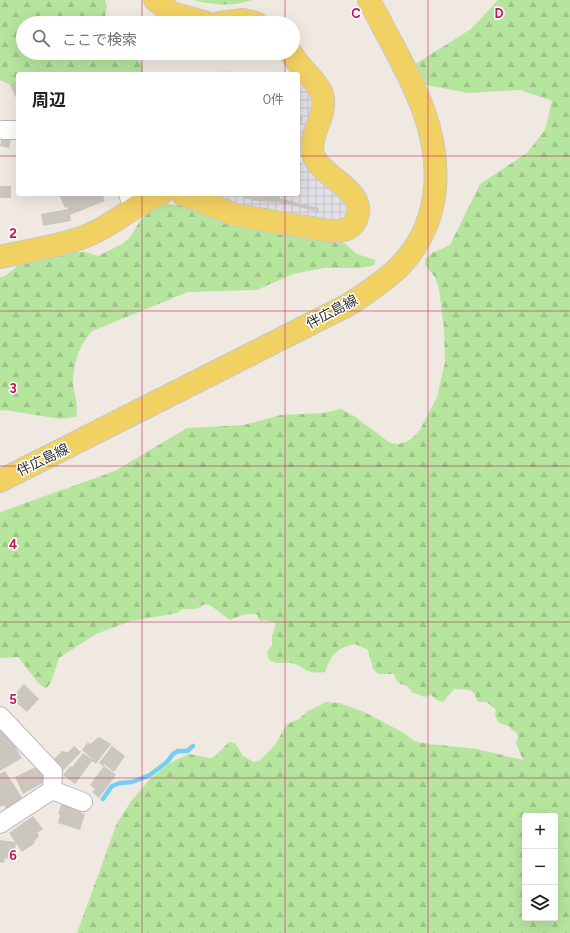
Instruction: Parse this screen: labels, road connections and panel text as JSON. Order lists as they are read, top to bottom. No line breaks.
{"streets":{"main road":["伴広島線"]},"page":{"search":"ここで検索","heading":["周辺","0件"],"map_buttons":["+","−"]},"grid":{"columns":["C","D"],"rows":["2","3","4","5","6"]}}
